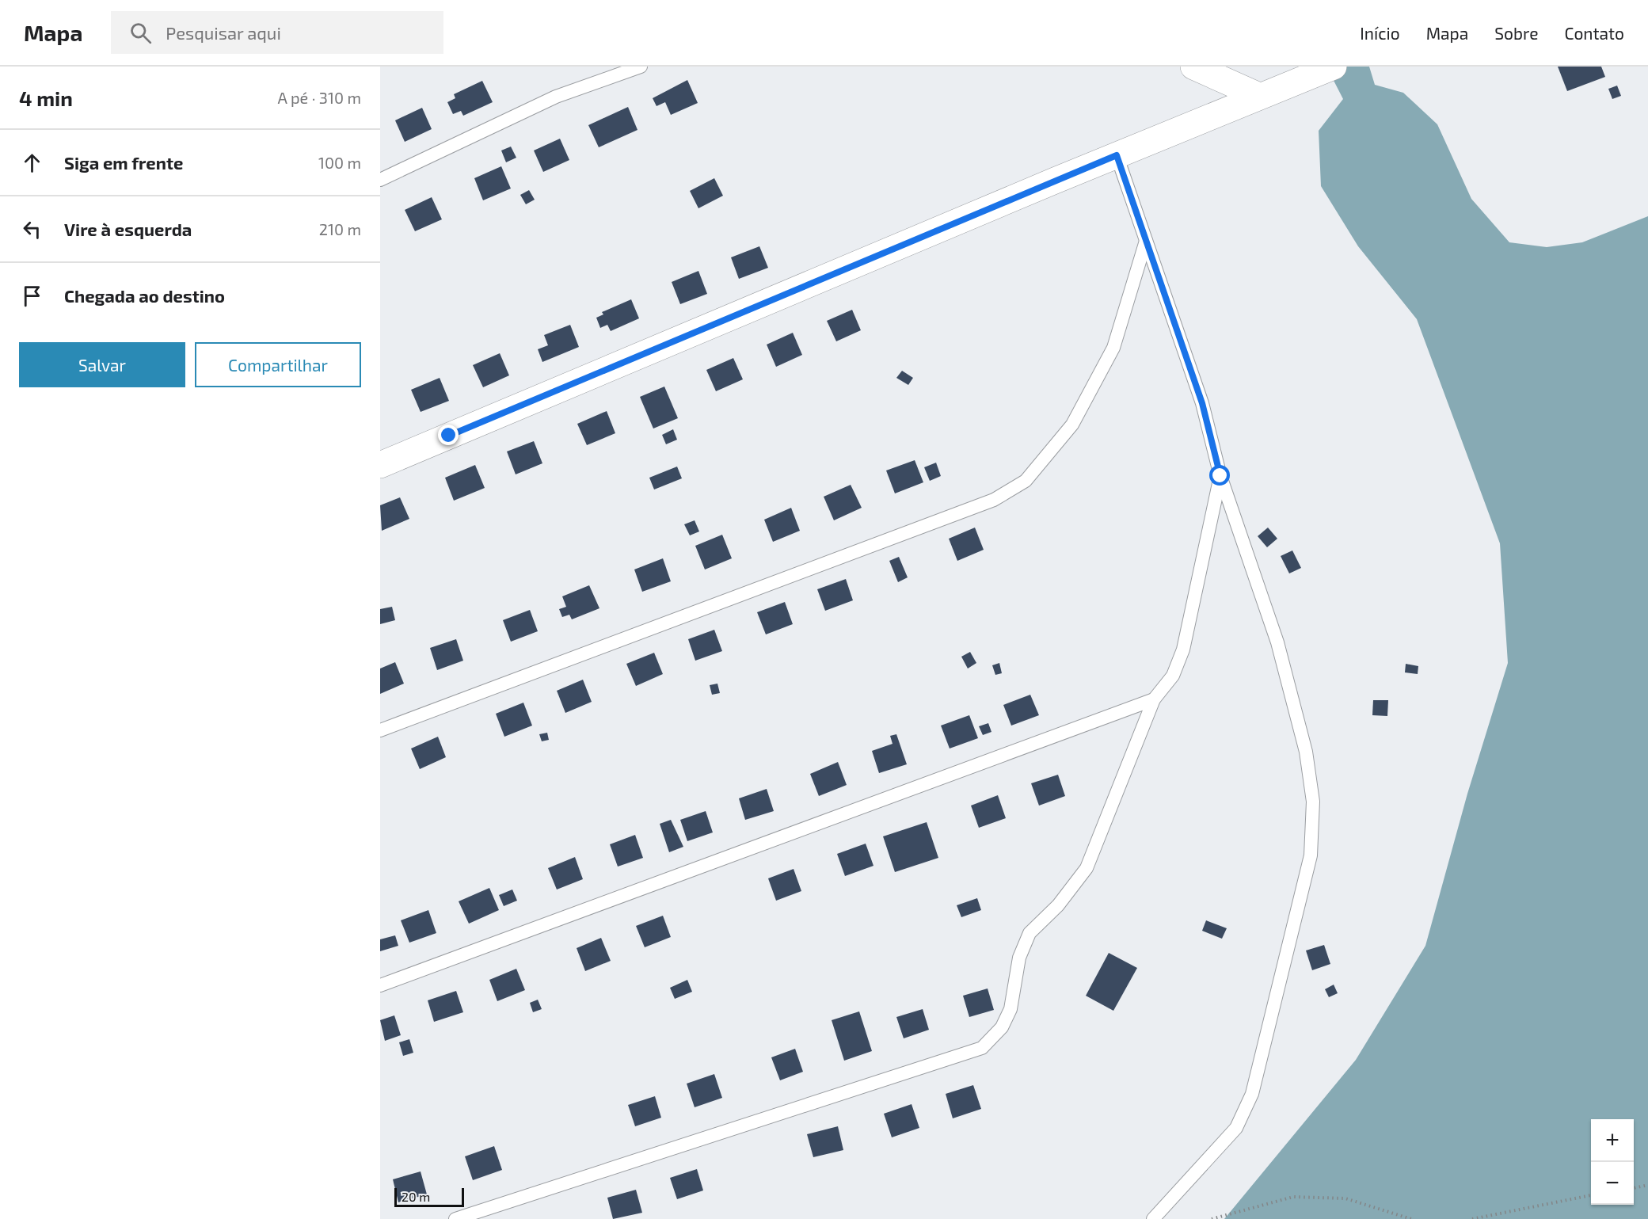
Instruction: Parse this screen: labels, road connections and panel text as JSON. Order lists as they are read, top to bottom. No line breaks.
{"scale_bar":"20 m","page":{"header":"Mapa","search":"Pesquisar aqui","nav":["Início","Mapa","Sobre","Contato"],"heading":["4 min","A pé · 310 m"],"list":[["Siga em frente","100 m"],["Vire à esquerda","210 m"],"Chegada ao destino"],"buttons":["Salvar","Compartilhar"],"map_buttons":["+","−"],"scale":"20 m"}}
